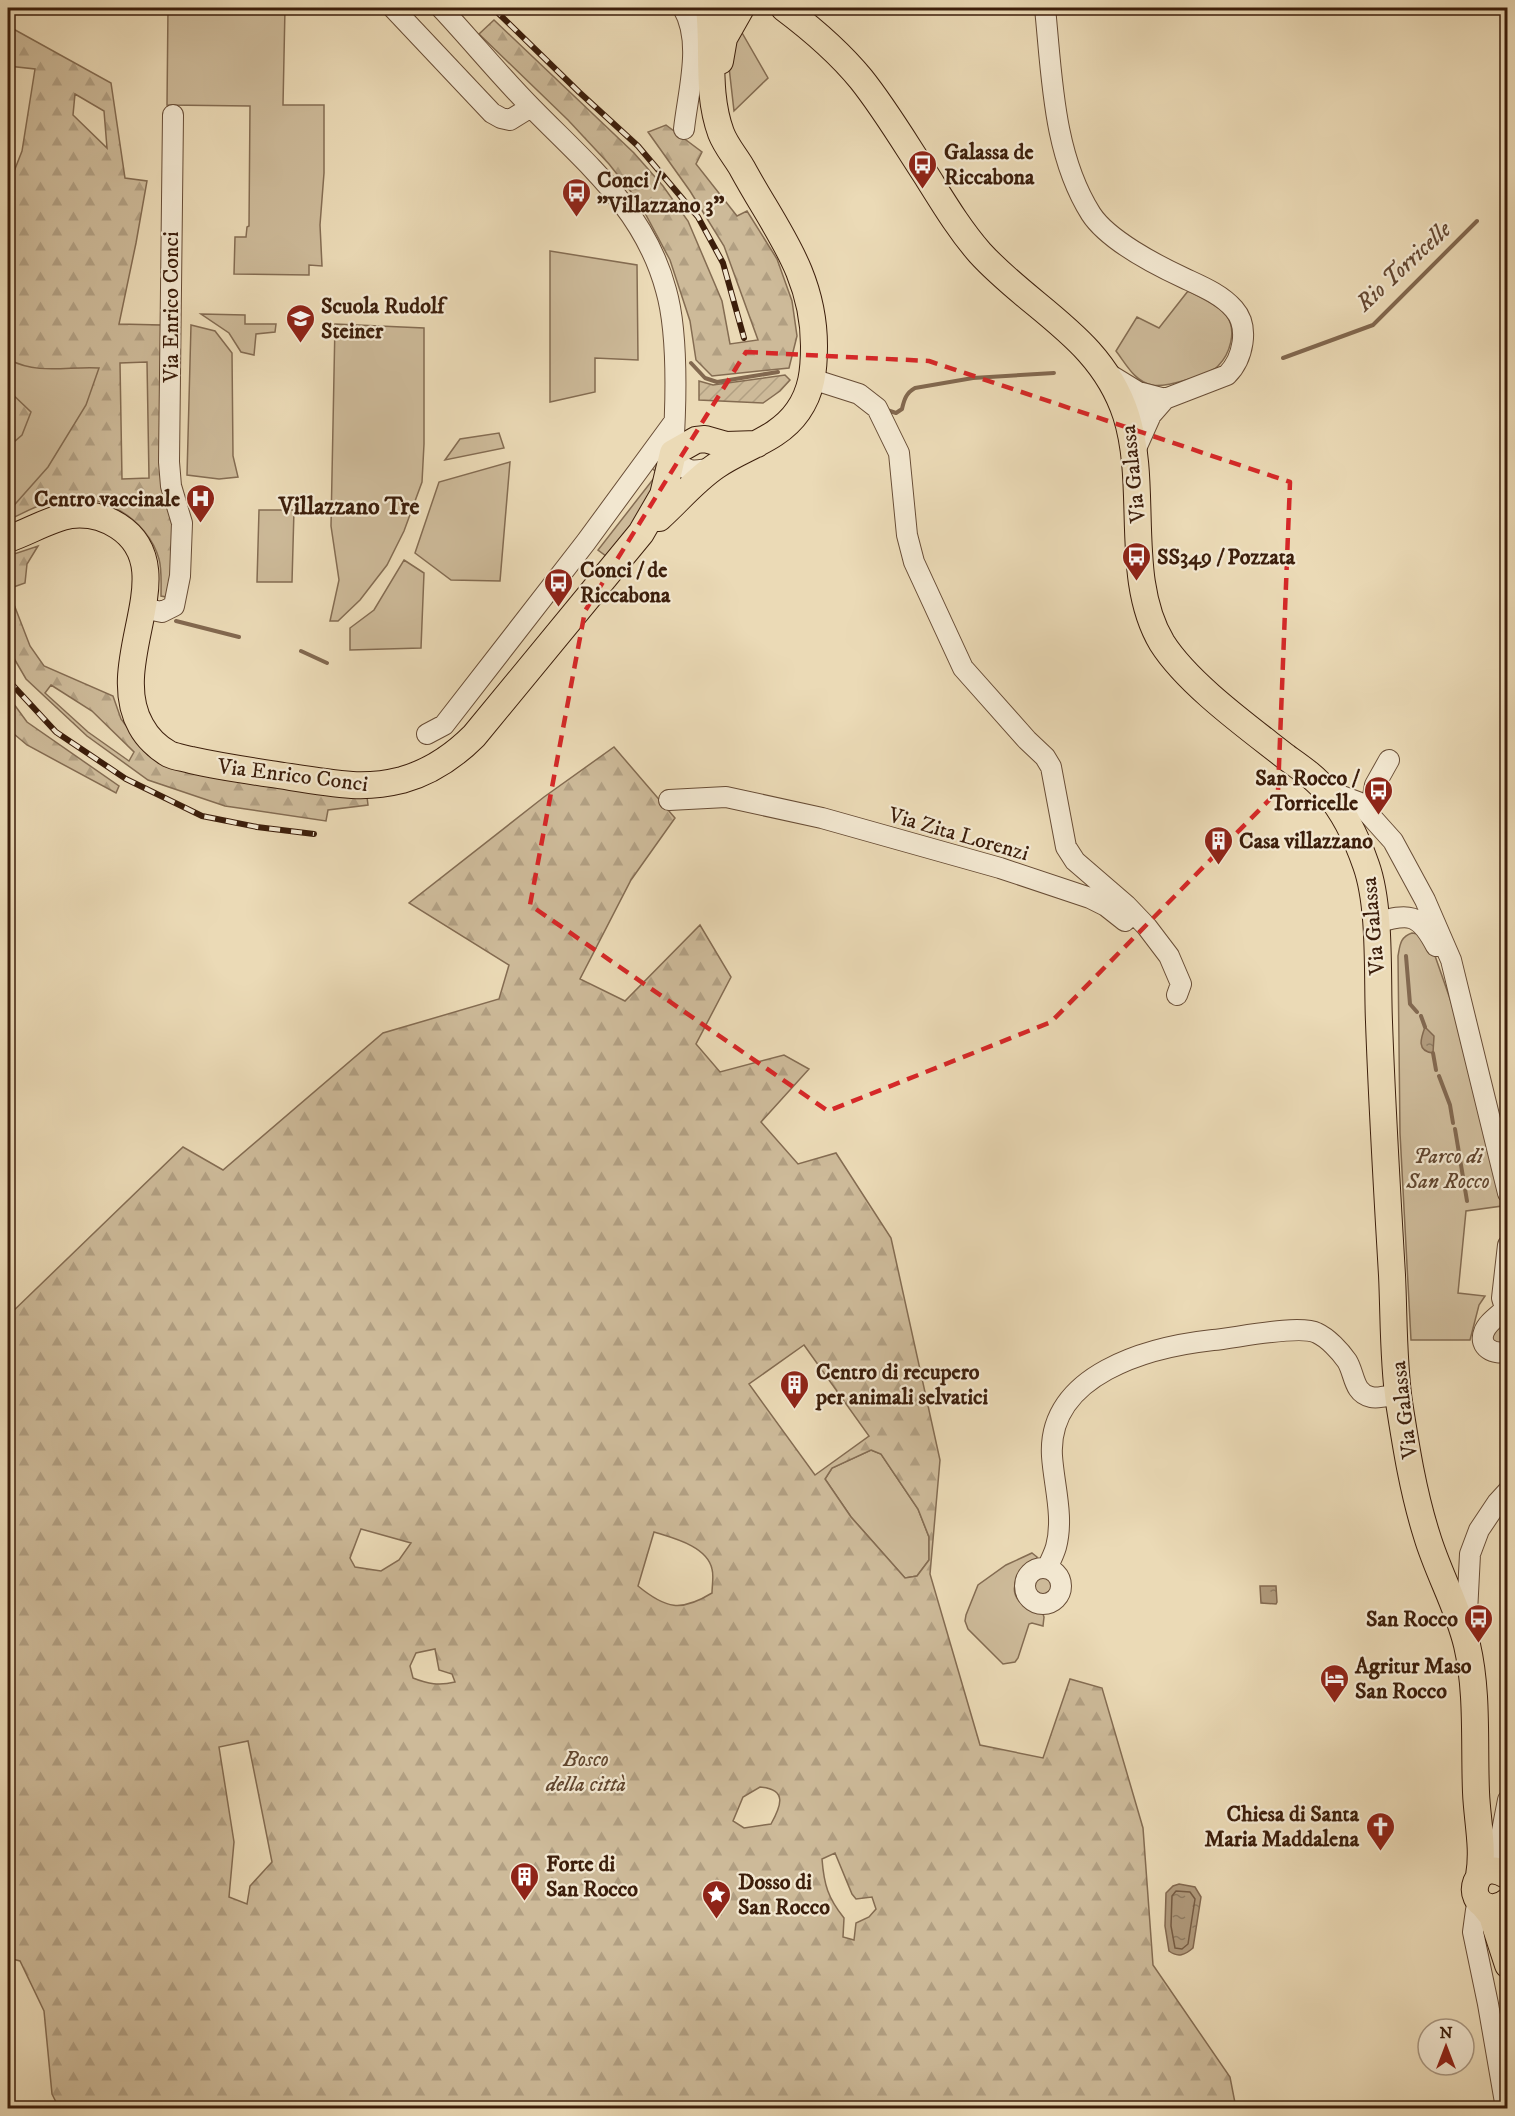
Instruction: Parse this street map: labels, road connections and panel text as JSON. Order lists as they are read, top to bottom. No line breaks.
{"streets":{"main road":["Via Enrico Conci","Via Galassa"],"street":["Via Zita Lorenzi"]},"districts":["Villazzano Tre"],"water":["Rio Torricelle"],"parks":["Parco di San Rocco","Bosco della città"],"places":{"bus stop":["Galassa de Riccabona","Conci / \"Villazzano 3\"","SS349 / Pozzata","Conci / de Riccabona","San Rocco / Torricelle","San Rocco"],"school or university":["Scuola Rudolf Steiner"],"hospital":["Centro vaccinale"],"building":["Casa villazzano","Centro di recupero per animali selvatici","Forte di San Rocco"],"hotel":["Agritur Maso San Rocco"],"church":["Chiesa di Santa Maria Maddalena"],"place":["Dosso di San Rocco"]},"north":"top"}
